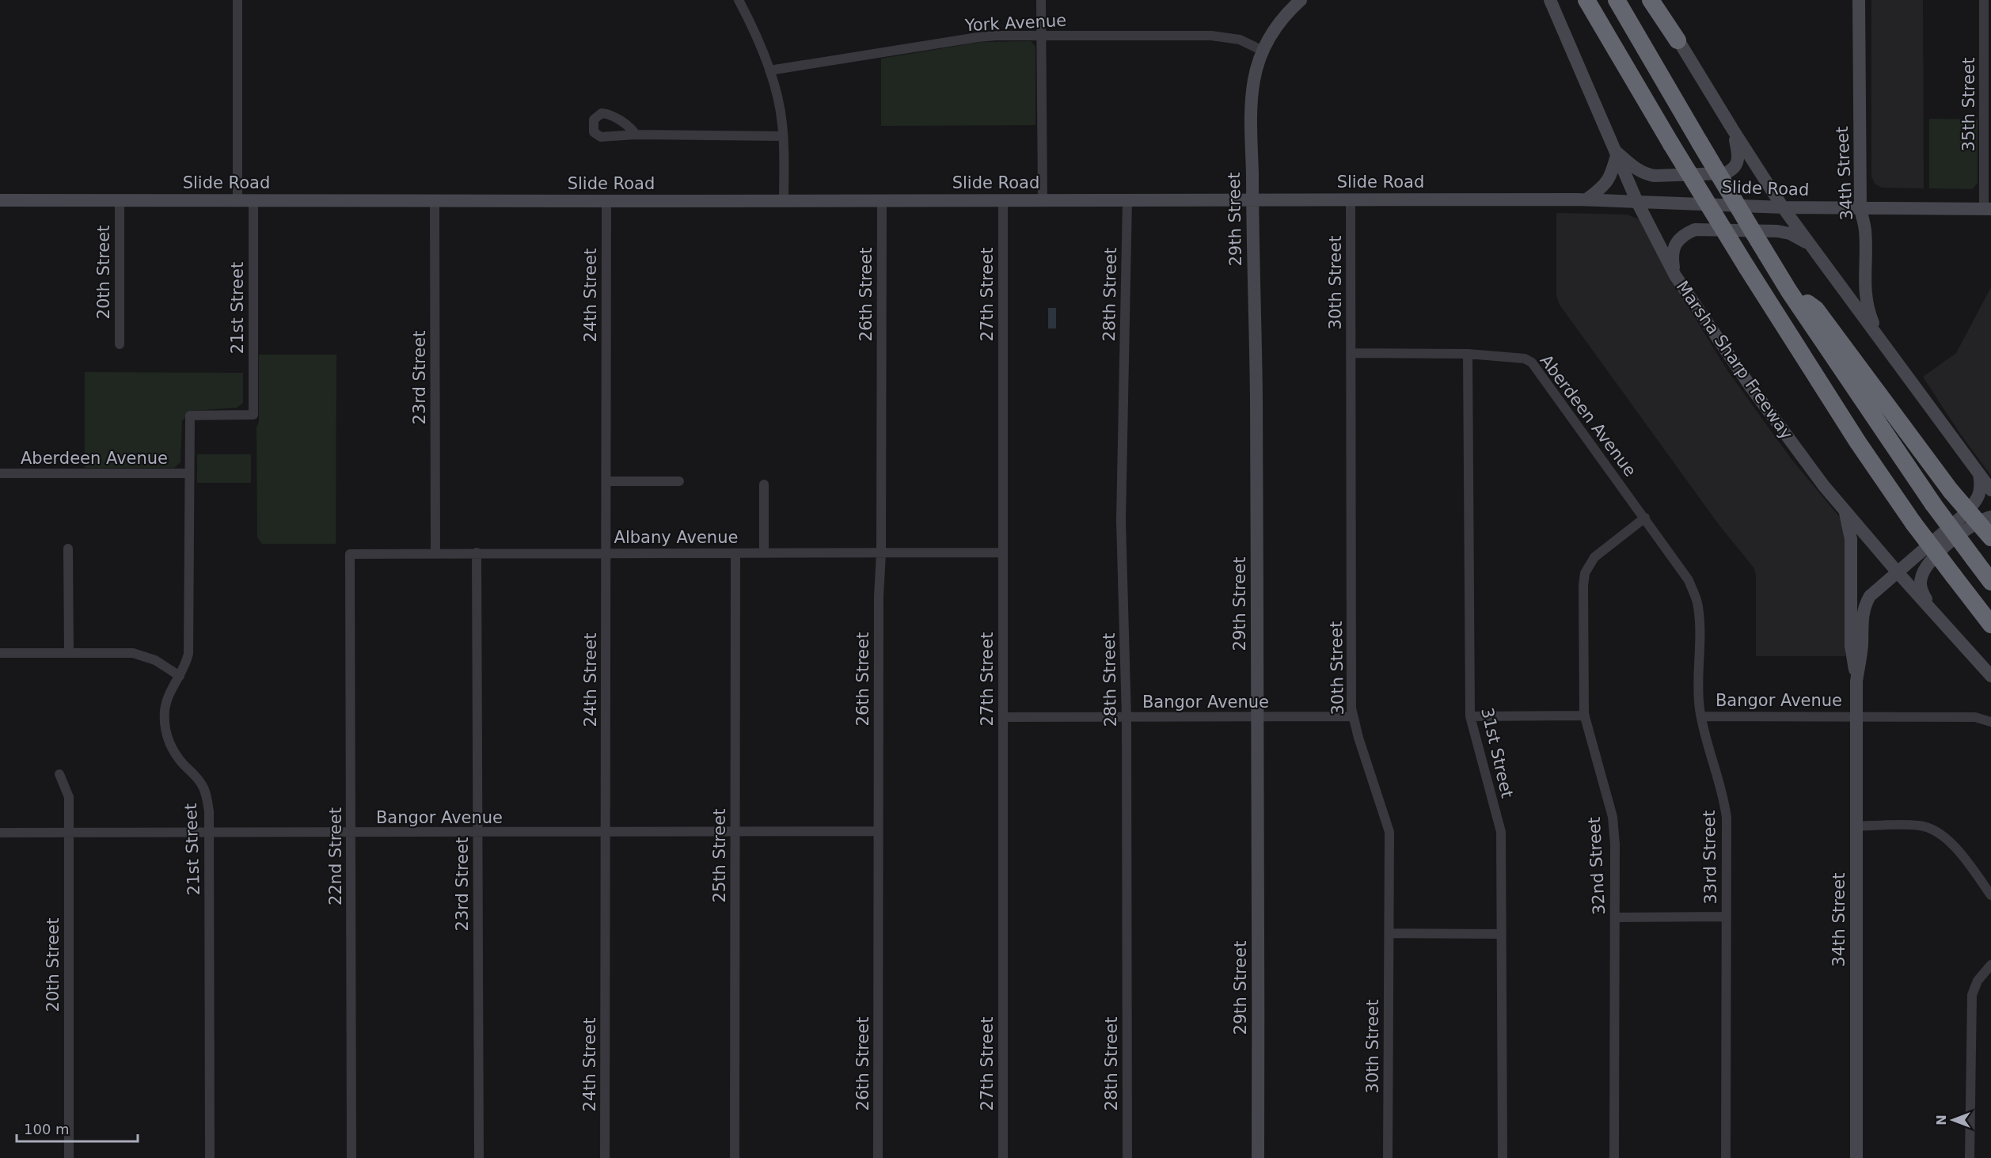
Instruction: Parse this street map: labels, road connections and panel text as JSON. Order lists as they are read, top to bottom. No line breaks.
{"streets":{"main road":["34th Street","Slide Road","29th Street","Marsha Sharp Freeway"],"street":["York Avenue","35th Street","20th Street","30th Street","26th Street","27th Street","28th Street","24th Street","21st Street","23rd Street","Aberdeen Avenue","Albany Avenue","Bangor Avenue","31st Street","25th Street","22nd Street","33rd Street","32nd Street"]},"crossings":[["York Avenue","29th Street"],["35th Street","Slide Road"],["34th Street","Slide Road"],["34th Street","Marsha Sharp Freeway"],["34th Street","Bangor Avenue"],["Slide Road","29th Street"],["Slide Road","20th Street"],["Slide Road","30th Street"],["Slide Road","26th Street"],["Slide Road","27th Street"],["Slide Road","28th Street"],["Slide Road","24th Street"],["Slide Road","21st Street"],["Slide Road","Marsha Sharp Freeway"],["Slide Road","23rd Street"],["29th Street","Bangor Avenue"],["20th Street","Bangor Avenue"],["30th Street","Aberdeen Avenue"],["30th Street","Bangor Avenue"],["26th Street","Albany Avenue"],["26th Street","Bangor Avenue"],["27th Street","Albany Avenue"],["27th Street","Bangor Avenue"],["28th Street","Bangor Avenue"],["24th Street","Albany Avenue"],["24th Street","Bangor Avenue"],["21st Street","Aberdeen Avenue"],["21st Street","Bangor Avenue"],["23rd Street","Albany Avenue"],["23rd Street","Bangor Avenue"],["Aberdeen Avenue","31st Street"],["Aberdeen Avenue","33rd Street"],["Aberdeen Avenue","32nd Street"],["Albany Avenue","25th Street"],["Albany Avenue","22nd Street"],["Bangor Avenue","25th Street"],["Bangor Avenue","22nd Street"],["Bangor Avenue","33rd Street"],["33rd Street","32nd Street"]],"scale_bar":"100 m","north":"left"}
